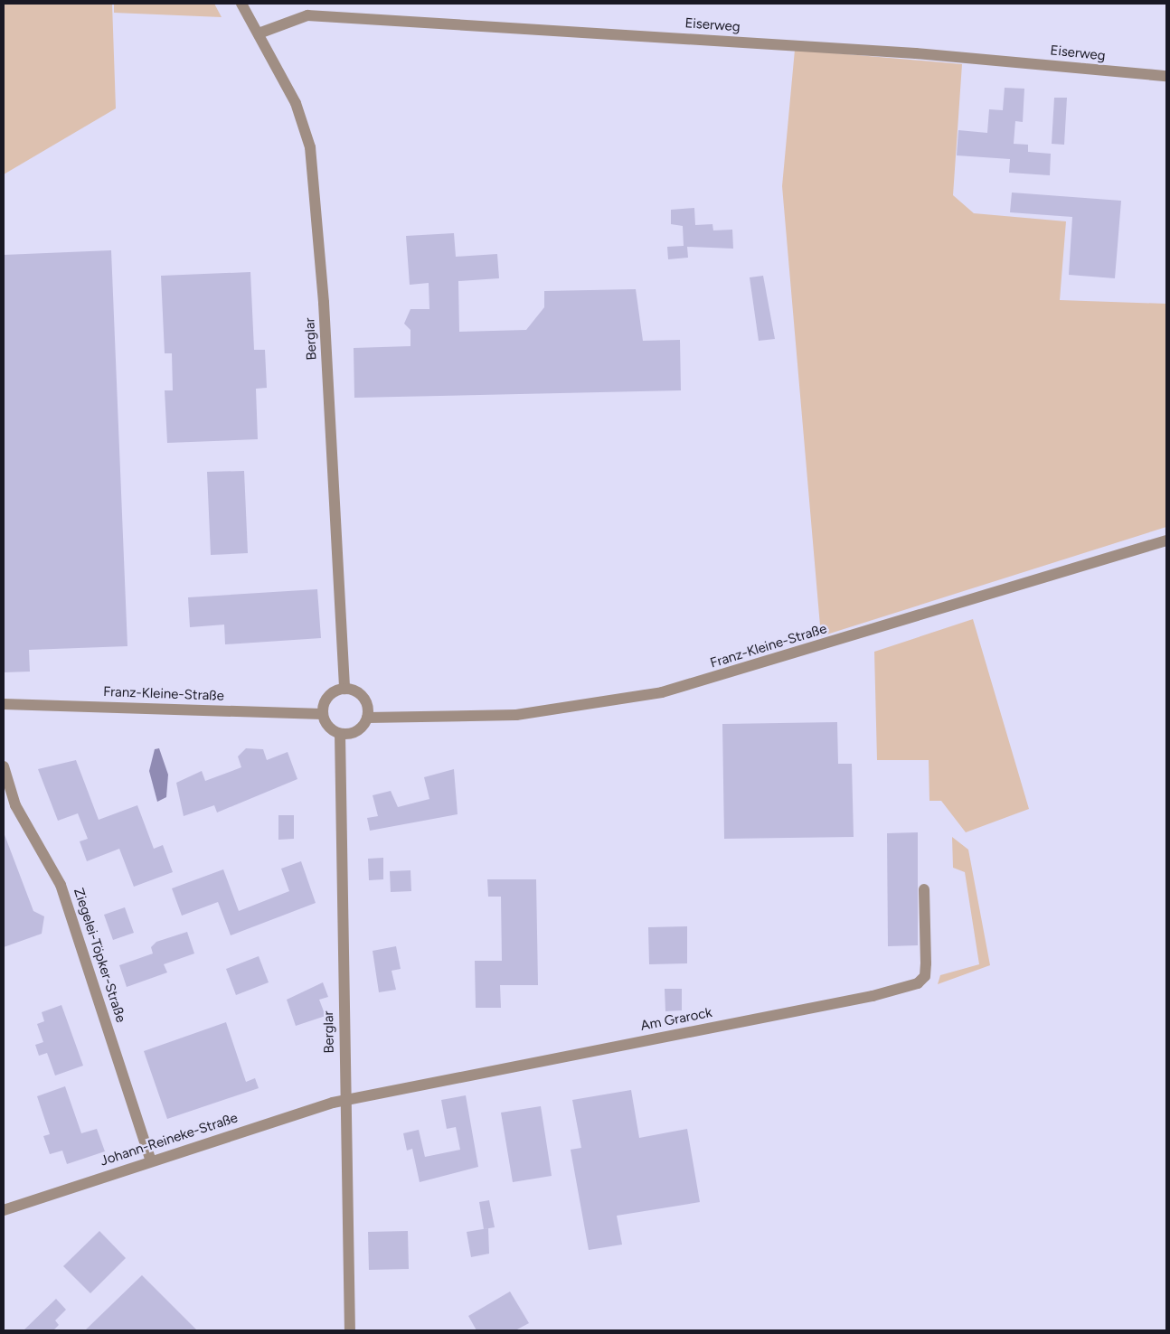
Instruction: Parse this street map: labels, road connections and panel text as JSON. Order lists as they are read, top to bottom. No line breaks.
{"streets":{"street":["Eiserweg","Berglar","Franz-Kleine-Straße","Ziegelei-Töpker-Straße","Am Grarock","Johann-Reineke-Straße"]},"crossings":[["Eiserweg","Berglar"],["Berglar","Franz-Kleine-Straße"],["Berglar","Am Grarock"],["Berglar","Johann-Reineke-Straße"],["Ziegelei-Töpker-Straße","Johann-Reineke-Straße"],["Am Grarock","Johann-Reineke-Straße"]]}
